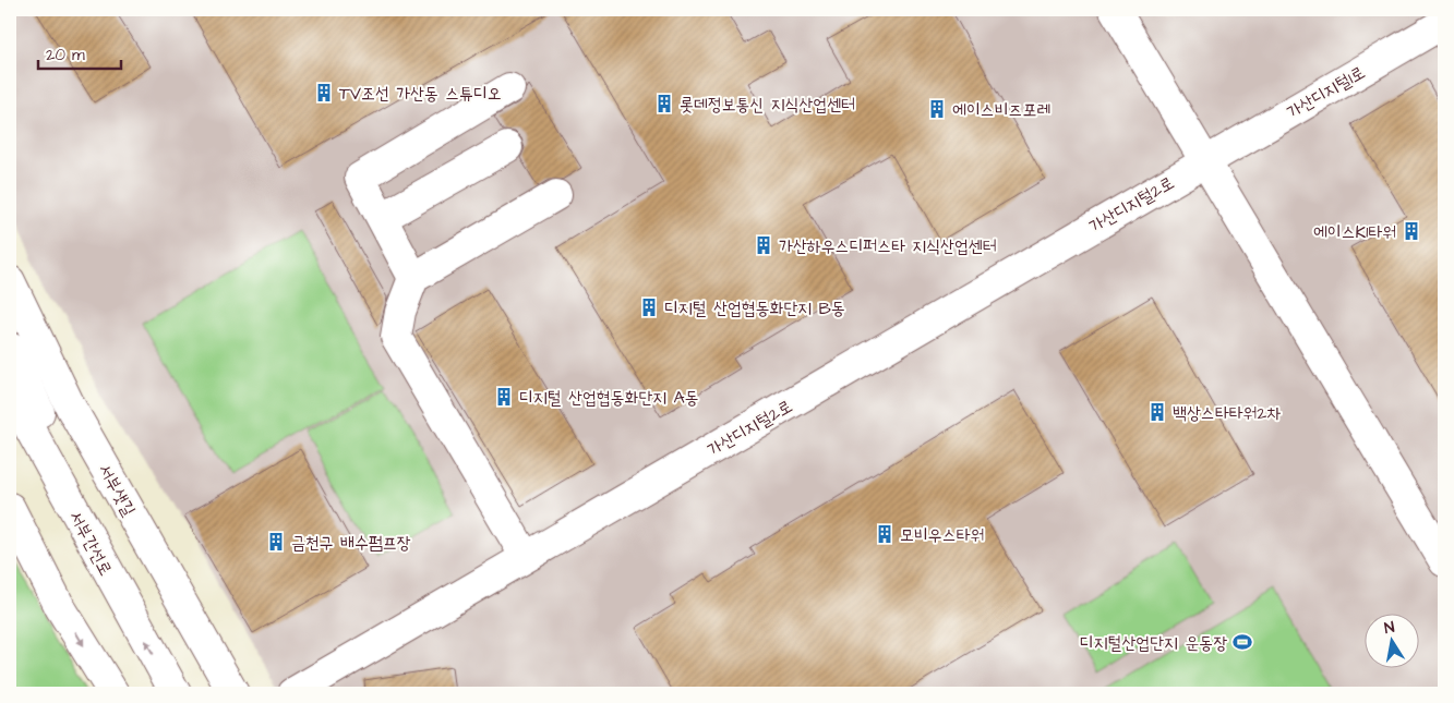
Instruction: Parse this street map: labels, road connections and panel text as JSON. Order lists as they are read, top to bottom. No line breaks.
{"streets":{"street":["가산디지털1로","가산디지털2로","서부샛길","서부간선로"]},"crossings":[["가산디지털1로","가산디지털2로"]],"places":{"building":["TV조선 가산동 스튜디오","롯데정보통신 지식산업센터","에이스비즈포레","에이스K1타워","가산하우스디퍼스타 지식산업센터","디지털 산업협동화단지 B동","디지털 산업협동화단지 A동","백상스타타워2차","모비우스타워","금천구 배수펌프장"],"sports":["디지털산업단지 운동장"]},"scale_bar":"20 m","north":"top"}
